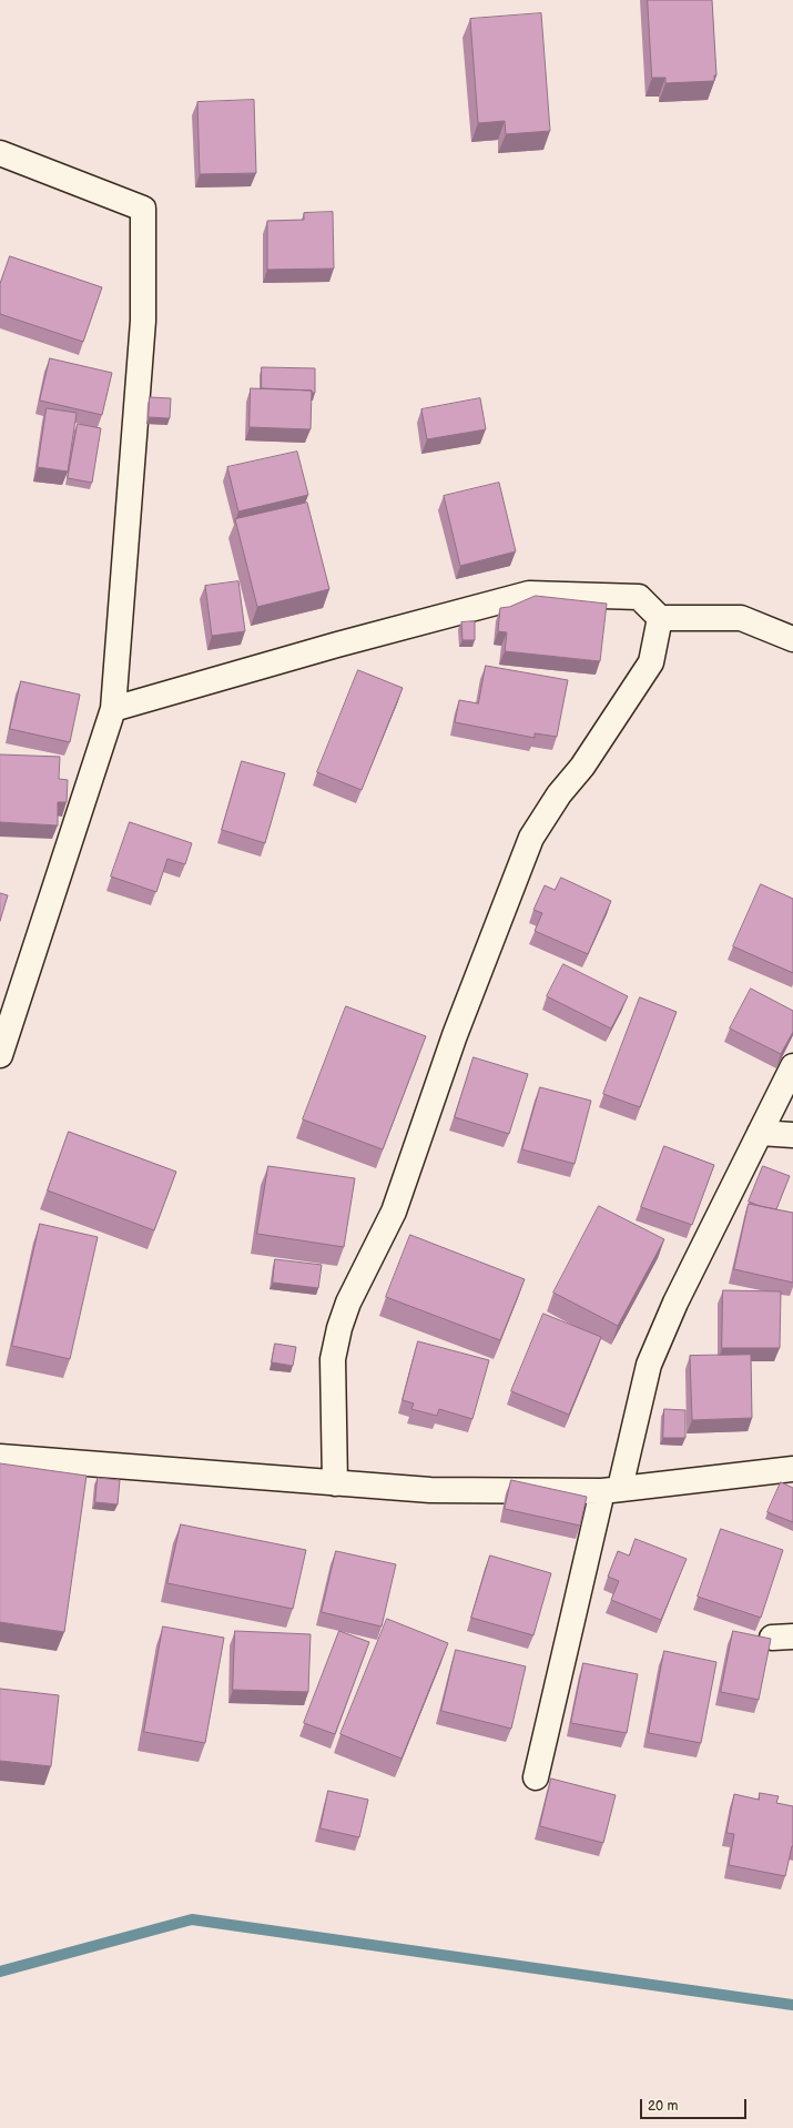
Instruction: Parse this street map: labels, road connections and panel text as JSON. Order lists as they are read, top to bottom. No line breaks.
{"scale_bar":"20 m"}
